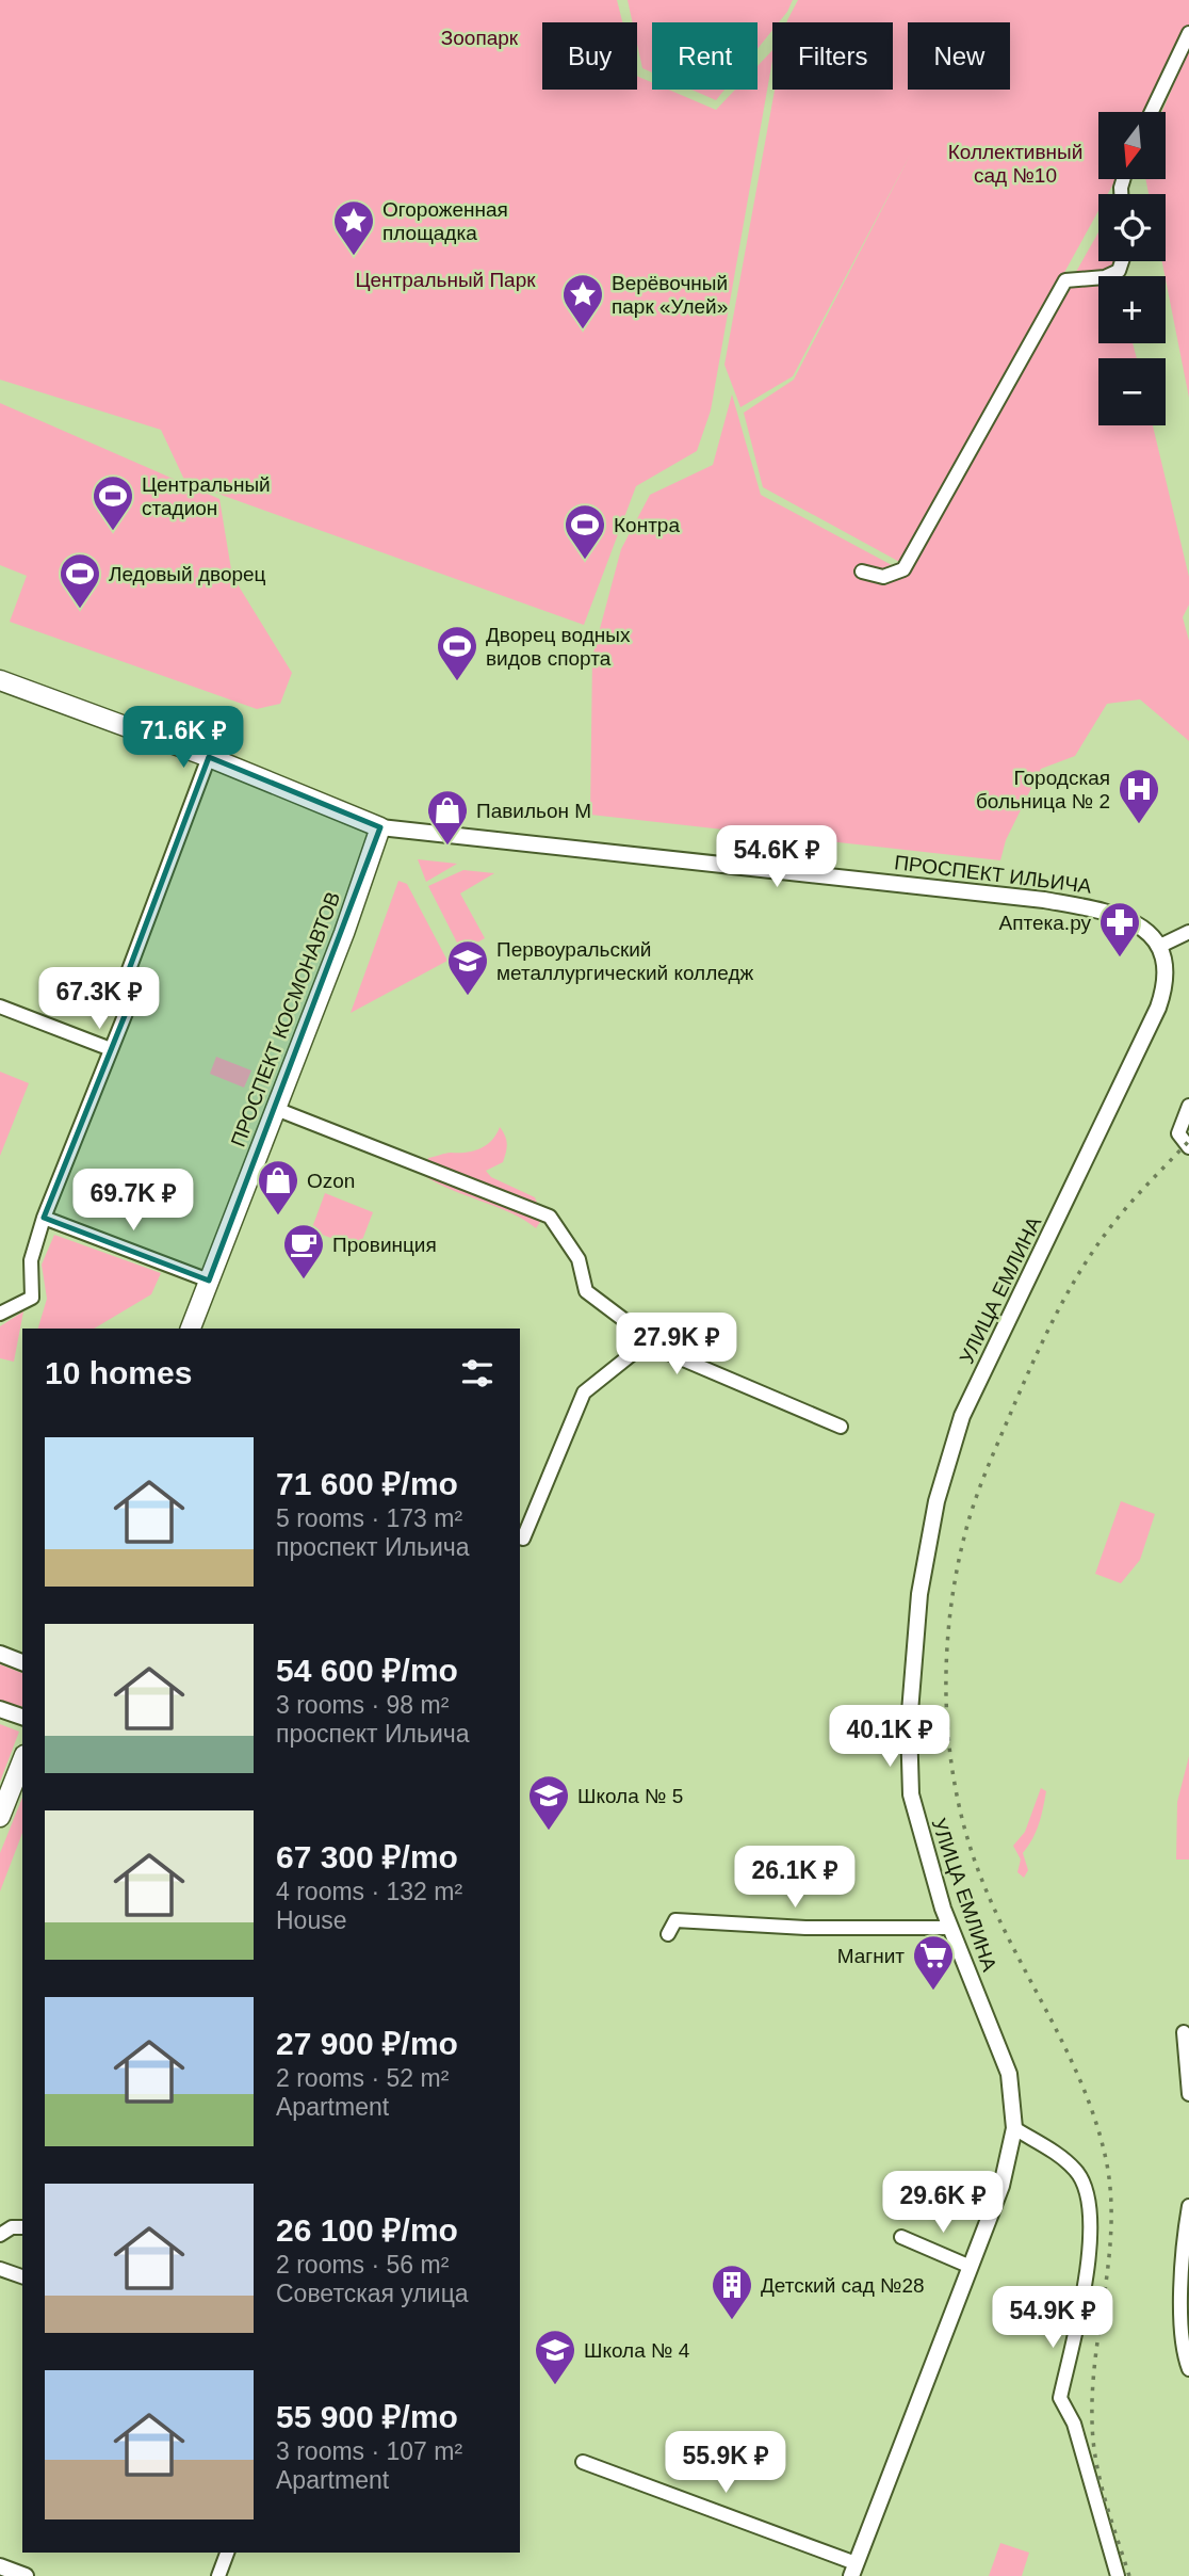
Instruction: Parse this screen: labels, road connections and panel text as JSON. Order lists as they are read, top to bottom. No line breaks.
{"streets":{"main road":["ПРОСПЕКТ ИЛЬИЧА","ПРОСПЕКТ КОСМОНАВТОВ"],"street":["УЛИЦА ЕМЛИНА"]},"crossings":[["ПРОСПЕКТ ИЛЬИЧА","ПРОСПЕКТ КОСМОНАВТОВ"],["ПРОСПЕКТ ИЛЬИЧА","УЛИЦА ЕМЛИНА"]],"parks":["Зоопарк","Коллективный сад №10","Центральный Парк"],"places":{"place":["Огороженная площадка","Верёвочный парк «Улей»"],"sports":["Центральный стадион","Контра","Ледовый дворец","Дворец водных видов спорта"],"hospital":["Городская больница № 2"],"shop":["Павильон М","Ozon"],"pharmacy":["Аптека.ру"],"school or university":["Первоуральский металлургический колледж","Школа № 5","Школа № 4"],"cafe":["Провинция"],"supermarket":["Магнит"],"building":["Детский сад №28"]},"north":"bottom","page":{"chip":["Buy","Rent","Filters","New"],"map_buttons":["+","−"],"price":["71.6K ₽","54.6K ₽","67.3K ₽","69.7K ₽","27.9K ₽","40.1K ₽","26.1K ₽","29.6K ₽","54.9K ₽","55.9K ₽"],"heading":"10 homes","list":[{"name":"71 600 ₽/mo","note":"5 rooms · 173 m² · проспект Ильича"},{"name":"54 600 ₽/mo","note":"3 rooms · 98 m² · проспект Ильича"},{"name":"67 300 ₽/mo","note":"4 rooms · 132 m² · House"},{"name":"27 900 ₽/mo","note":"2 rooms · 52 m² · Apartment"},{"name":"26 100 ₽/mo","note":"2 rooms · 56 m² · Советская улица"},{"name":"55 900 ₽/mo","note":"3 rooms · 107 m² · Apartment"}]}}
